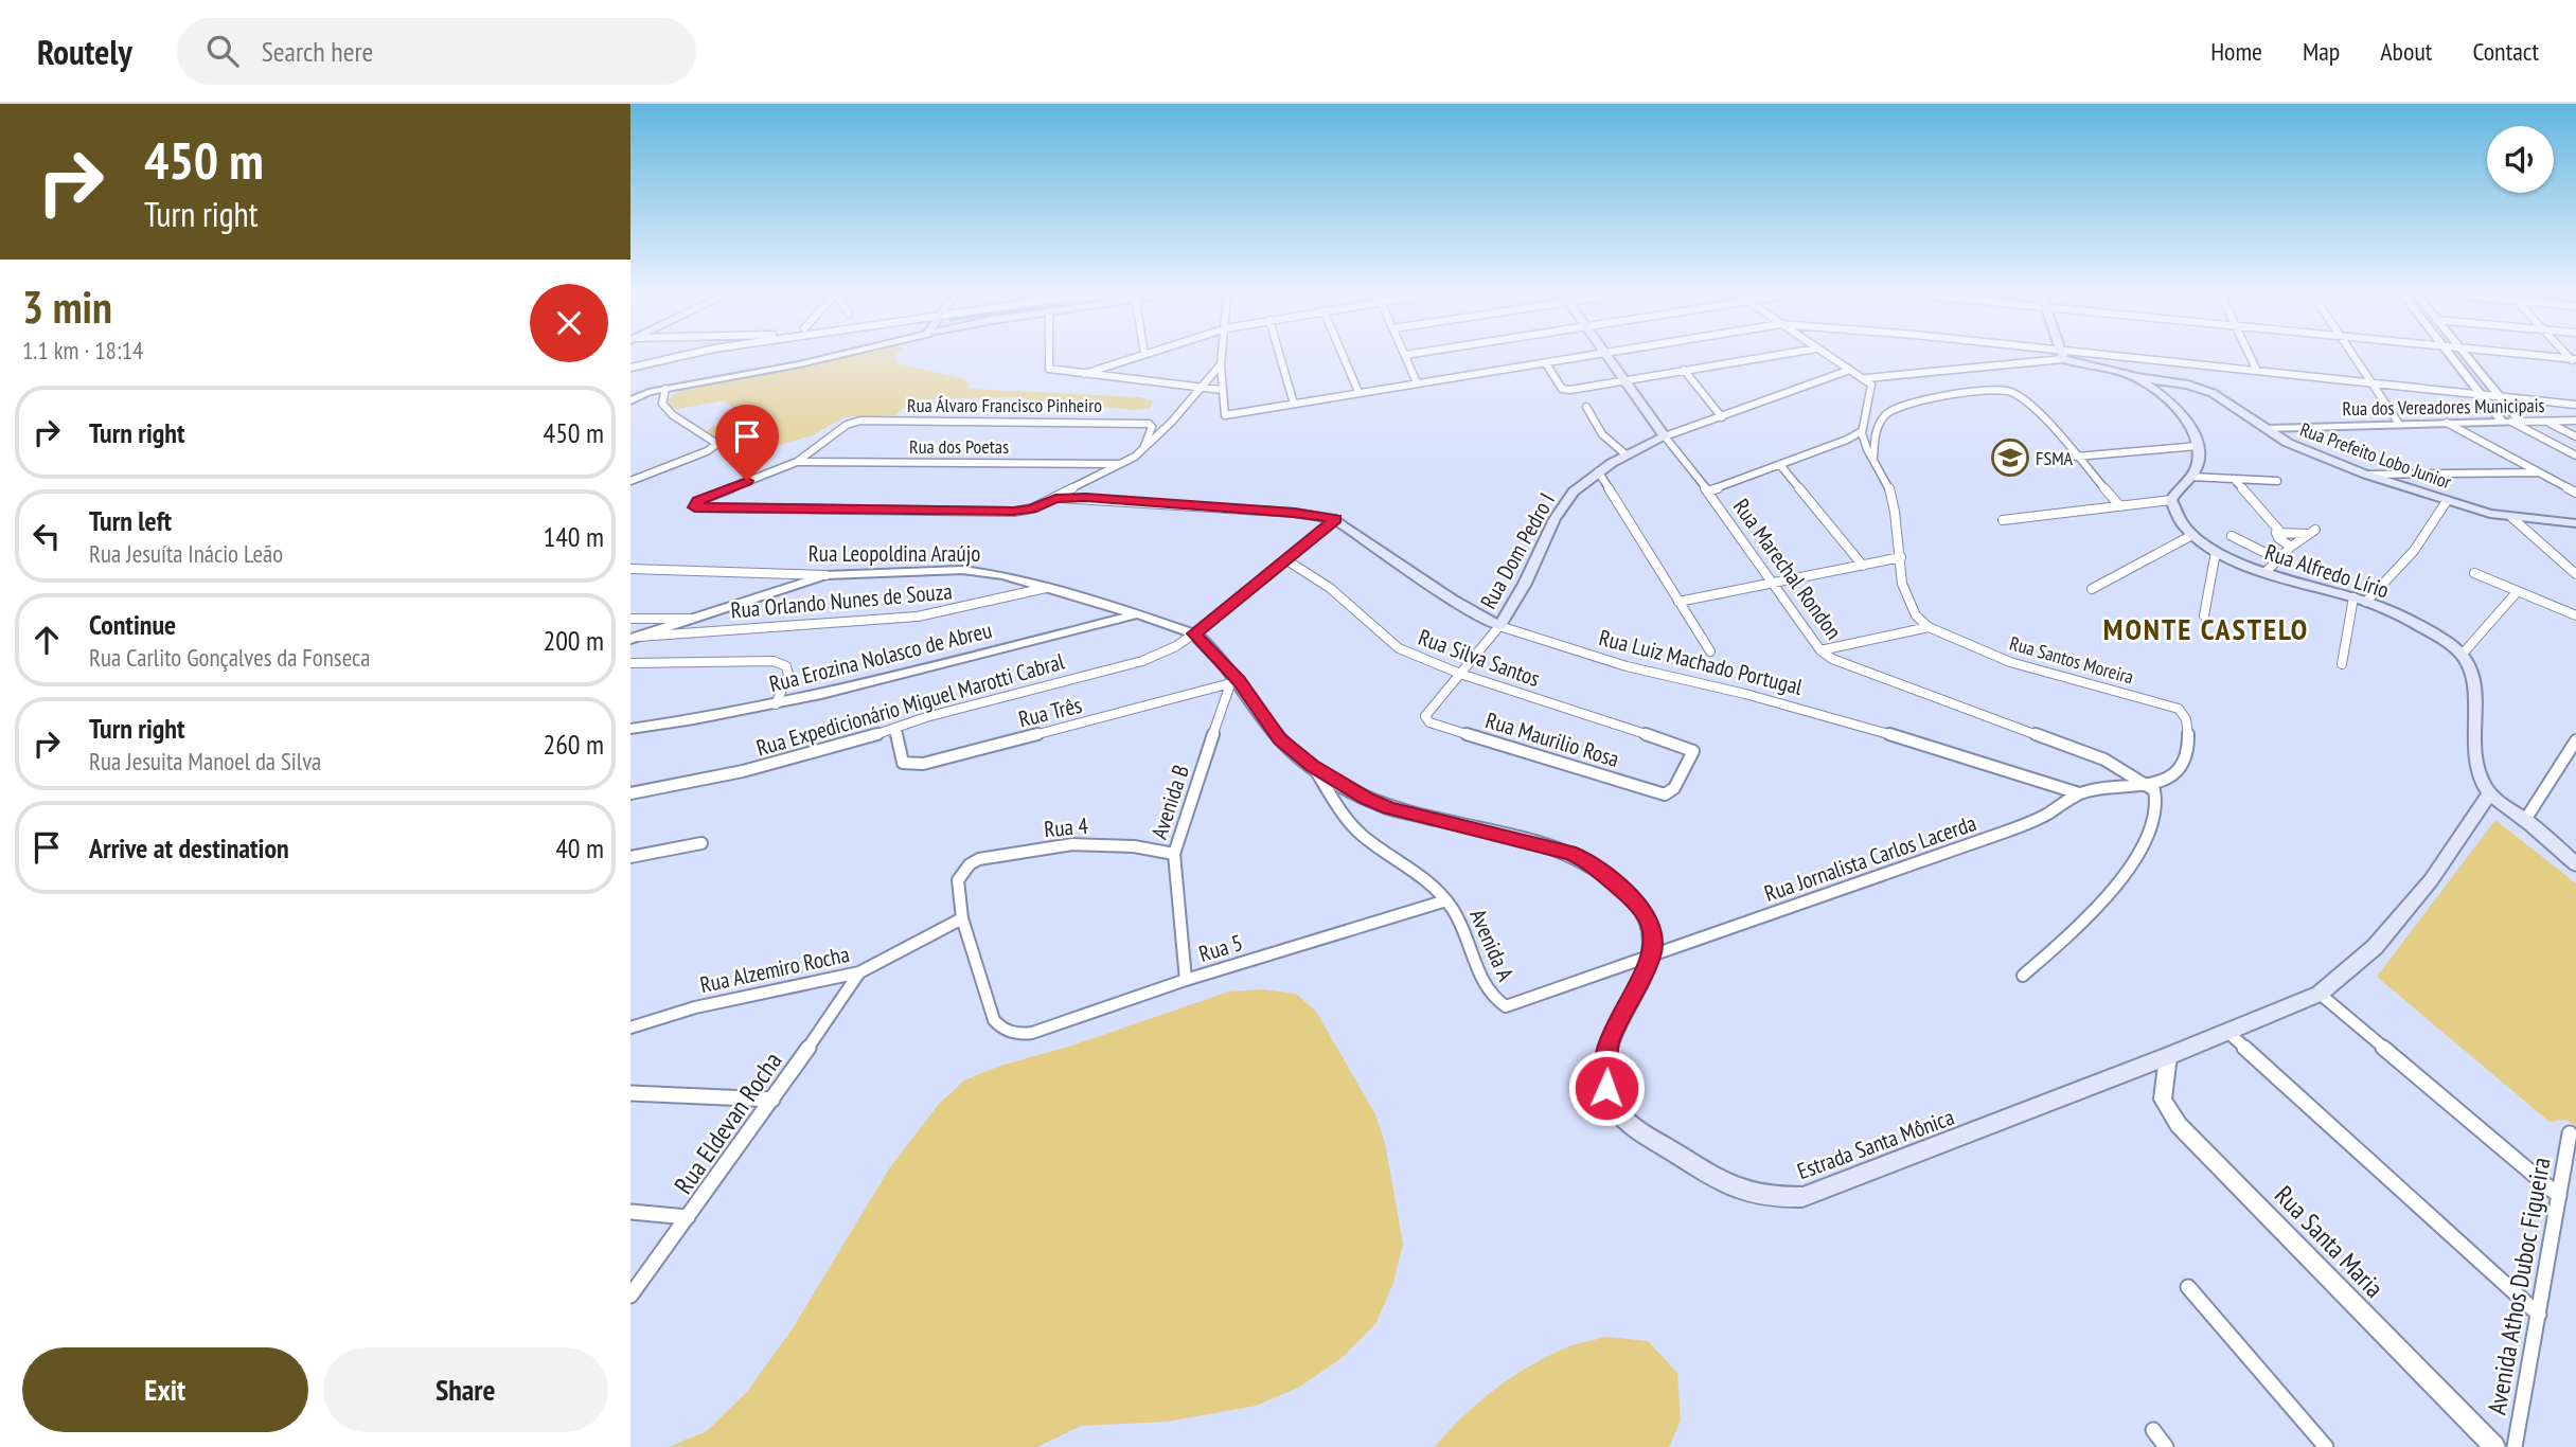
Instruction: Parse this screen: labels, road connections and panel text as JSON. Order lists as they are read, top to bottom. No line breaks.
{"streets":{"main road":["Rua Prefeito Lobo Junior","Rua Dom Pedro I","Rua Marechal Rondon","Rua Alfredo Lírio","Rua Luiz Machado Portugal","Estrada Santa Mônica"],"street":["Rua Álvaro Francisco Pinheiro","Rua dos Vereadores Municipais","Rua dos Poetas","Rua Leopoldina Araújo","Rua Orlando Nunes de Souza","Rua Erozina Nolasco de Abreu","Rua Silva Santos","Rua Santos Moreira","Rua Expedicionário Miguel Marotti Cabral","Rua Três","Rua Maurilio Rosa","Avenida B","Rua 4","Rua Jornalista Carlos Lacerda","Avenida A","Rua 5","Rua Alzemiro Rocha","Rua Eldevan Rocha","Rua Santa Maria","Avenida Athos Duboc Figueira"]},"crossings":[["Rua Álvaro Francisco Pinheiro","Rua dos Poetas"],["Rua dos Vereadores Municipais","Rua Prefeito Lobo Junior"],["Rua Dom Pedro I","Rua Marechal Rondon"],["Rua Dom Pedro I","Rua Silva Santos"],["Rua Dom Pedro I","Rua Luiz Machado Portugal"],["Rua Dom Pedro I","Rua Maurilio Rosa"],["Rua Leopoldina Araújo","Rua Orlando Nunes de Souza"],["Rua Leopoldina Araújo","Rua Erozina Nolasco de Abreu"],["Rua Leopoldina Araújo","Rua Expedicionário Miguel Marotti Cabral"],["Rua Marechal Rondon","Rua Jornalista Carlos Lacerda"],["Rua Silva Santos","Rua Maurilio Rosa"],["Rua Santos Moreira","Rua Jornalista Carlos Lacerda"],["Rua Luiz Machado Portugal","Rua Jornalista Carlos Lacerda"],["Rua Expedicionário Miguel Marotti Cabral","Rua Três"],["Rua Três","Avenida B"],["Avenida B","Rua 4"],["Avenida B","Rua 5"],["Rua 4","Rua 5"],["Rua 4","Rua Alzemiro Rocha"],["Rua Jornalista Carlos Lacerda","Avenida A"],["Rua Jornalista Carlos Lacerda","Estrada Santa Mônica"],["Avenida A","Rua 5"],["Rua 5","Rua Alzemiro Rocha"],["Rua Alzemiro Rocha","Rua Eldevan Rocha"],["Estrada Santa Mônica","Rua Santa Maria"]],"districts":["MONTE CASTELO"],"places":{"school or university":["FSMA"]},"page":{"header":"Routely","search":"Search here","nav":["Home","Map","About","Contact"],"turn":["450 m","Turn right"],"heading":["3 min","1.1 km · 18:14"],"list":[{"name":"Turn right","value":"450 m"},{"name":"Turn left","note":"Rua Jesuíta Inácio Leão","value":"140 m"},{"name":"Continue","note":"Rua Carlito Gonçalves da Fonseca","value":"200 m"},{"name":"Turn right","note":"Rua Jesuita Manoel da Silva","value":"260 m"},{"name":"Arrive at destination","value":"40 m"}],"buttons":["Exit","Share"]}}
